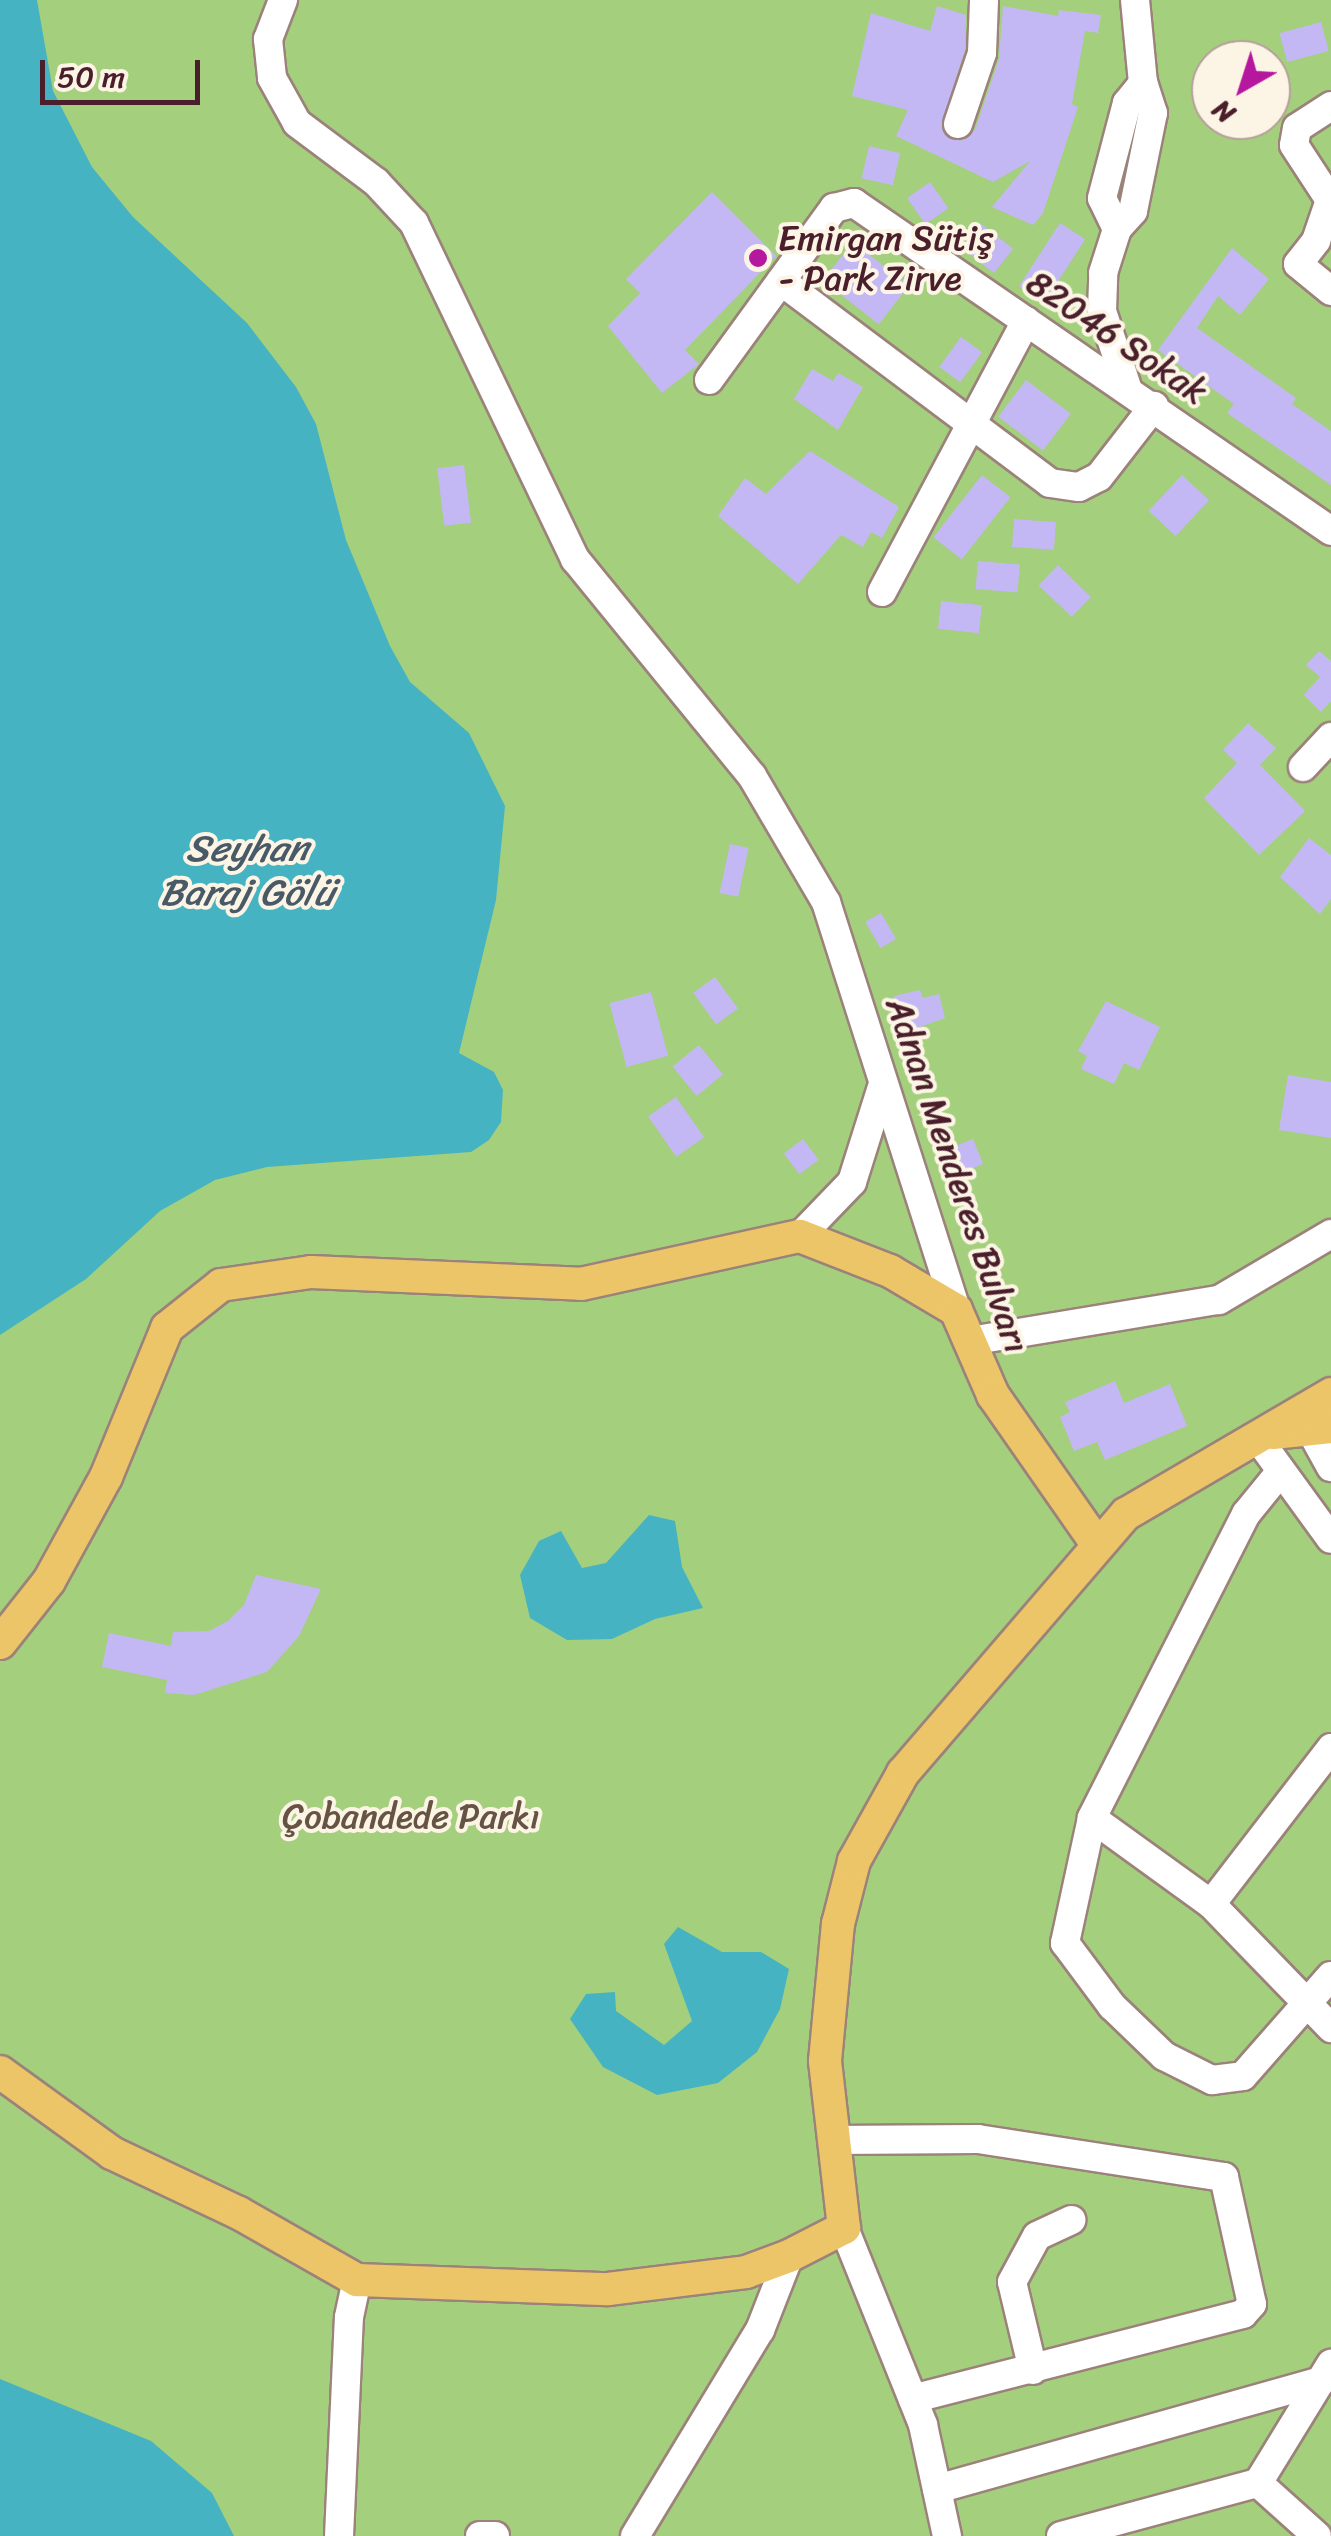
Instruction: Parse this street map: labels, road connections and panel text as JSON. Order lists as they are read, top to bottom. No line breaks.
{"streets":{"main road":["Adnan Menderes Bulvarı"],"street":["82046 Sokak"]},"water":["Seyhan Baraj Gölü"],"parks":["Çobandede Parkı"],"places":["Emirgan Sütiş - Park Zirve"],"scale_bar":"50 m","north":"bottom left"}
